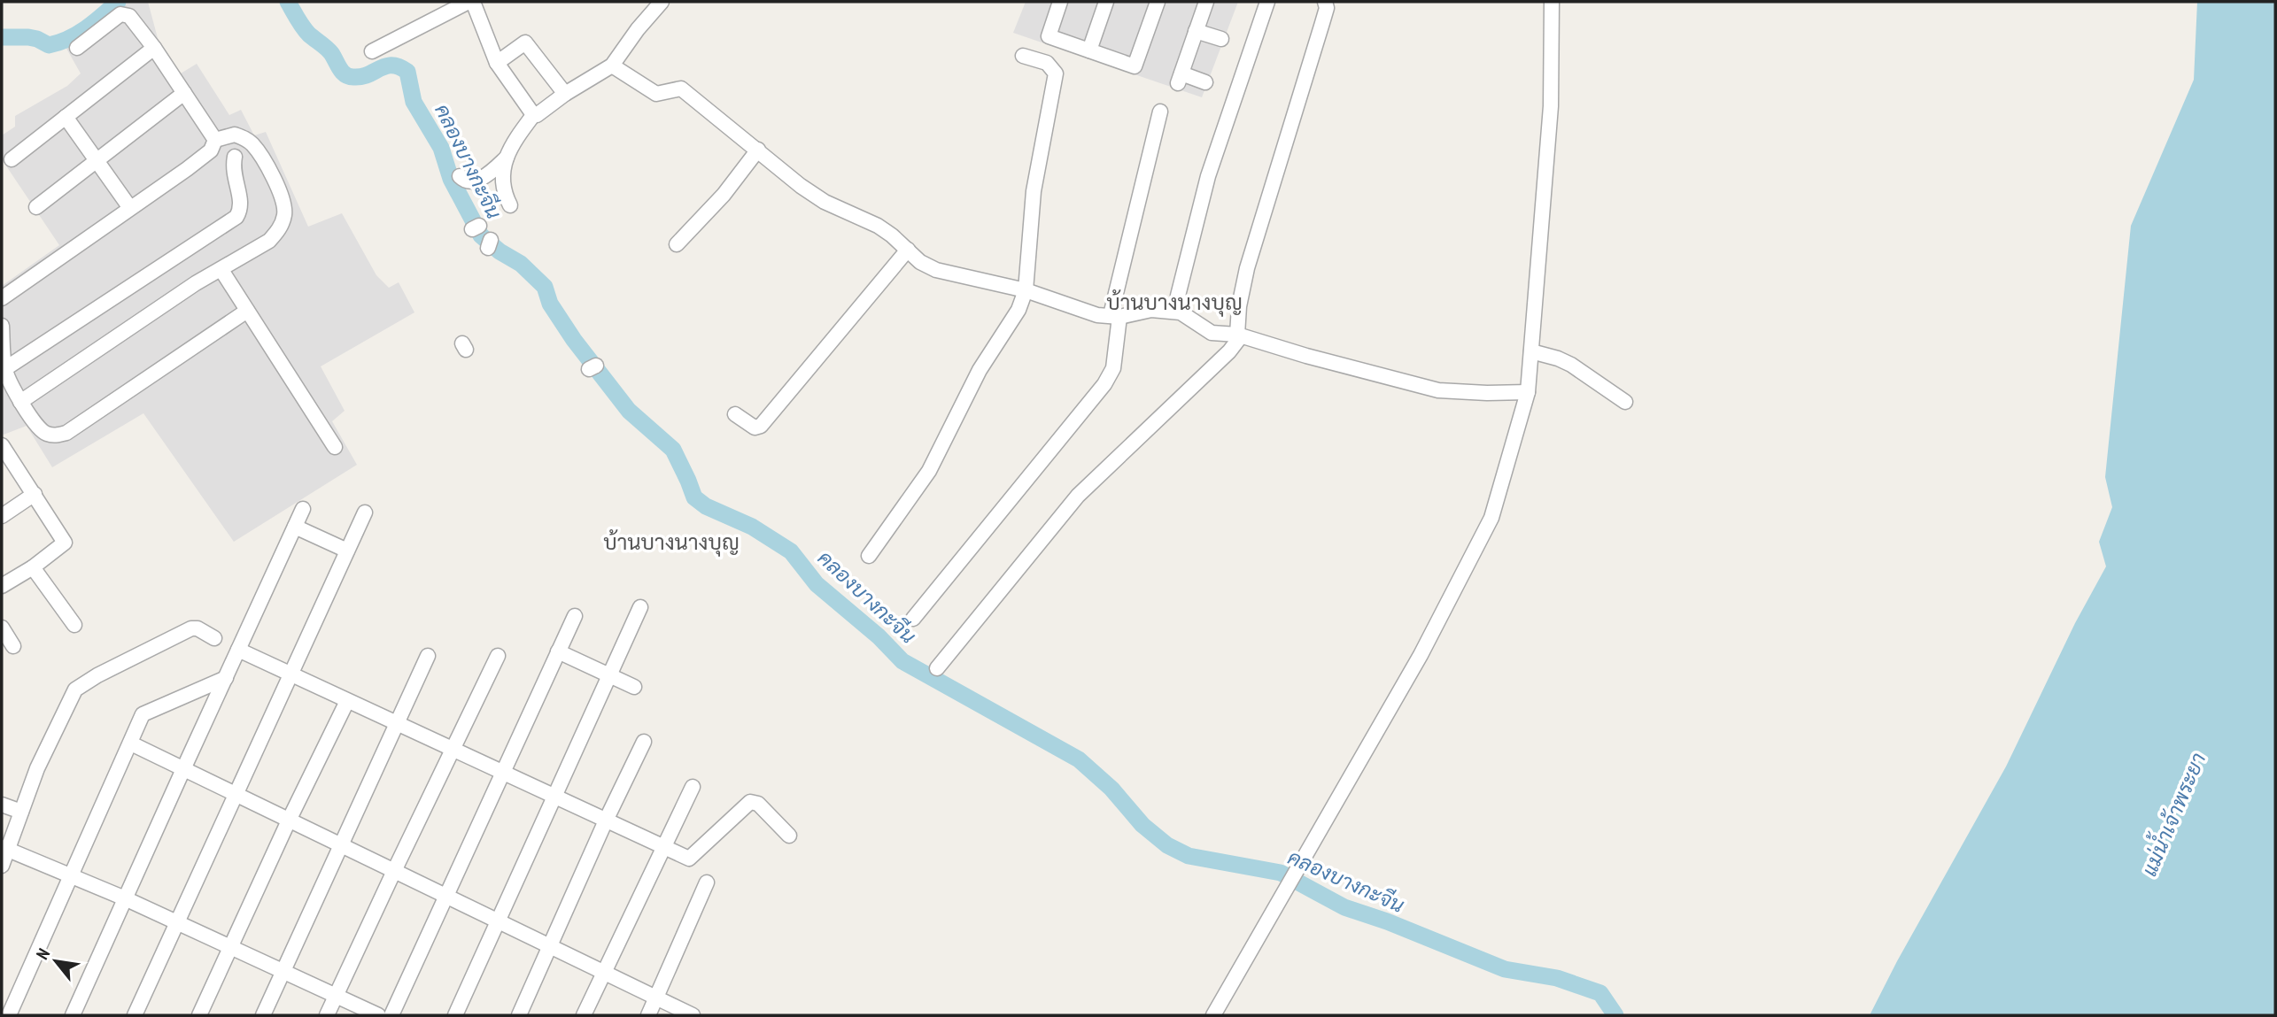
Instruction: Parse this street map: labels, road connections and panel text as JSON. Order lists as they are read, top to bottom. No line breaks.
{"districts":["บ้านบางนางบุญ","บ้านบางนางบุญ"],"water":["คลองบางกะจีน","แม่น้ำเจ้าพระยา"],"north":"top left"}
